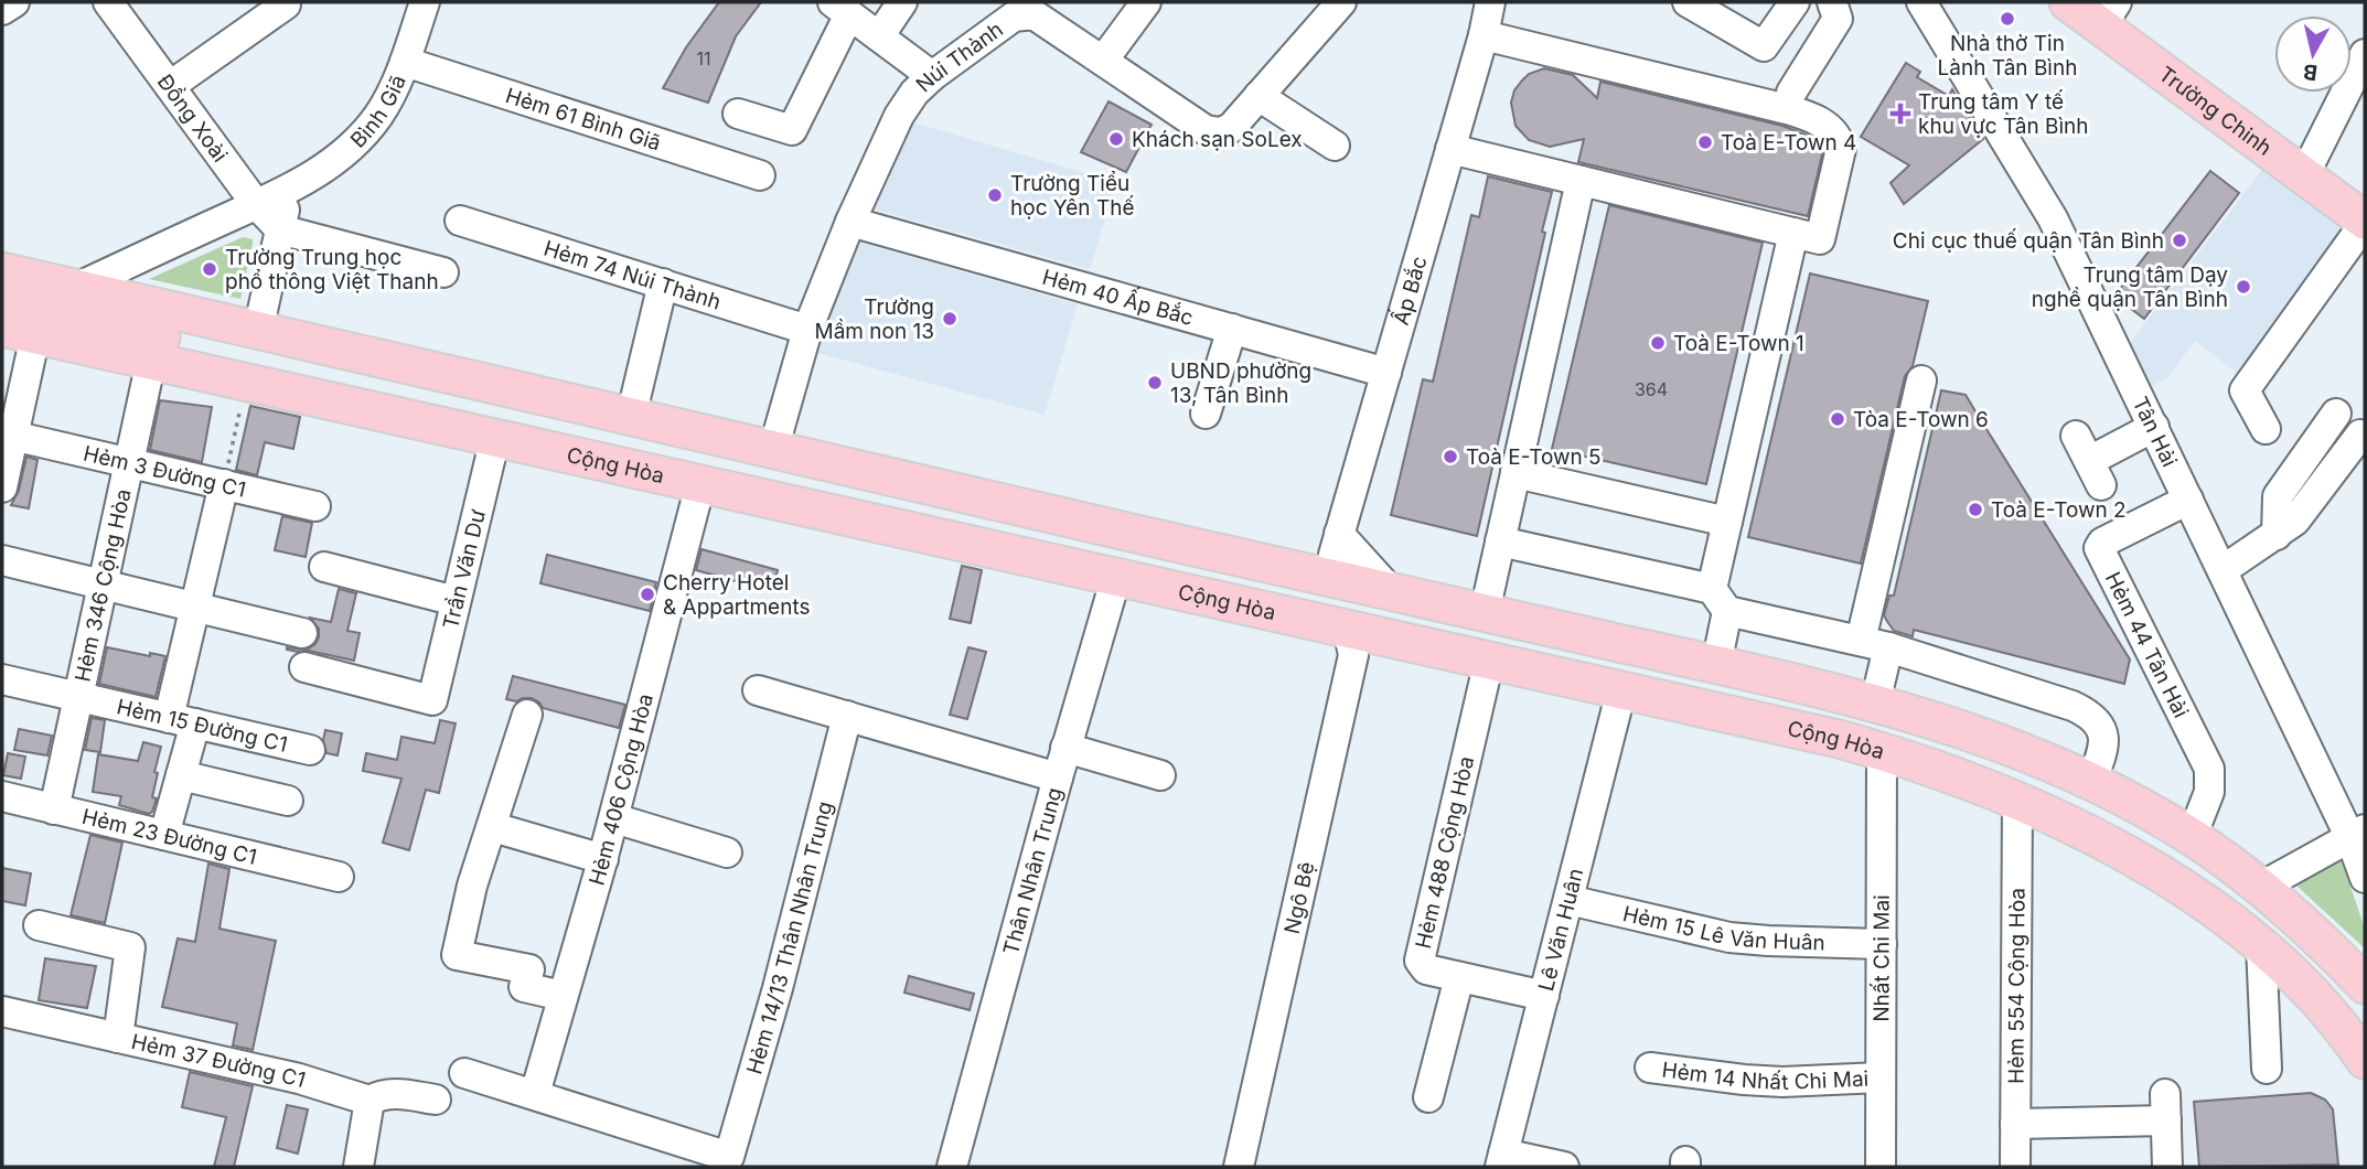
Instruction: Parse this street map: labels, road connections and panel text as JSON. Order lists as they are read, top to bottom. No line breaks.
{"streets":{"main road":["Trường Chinh","Cộng Hòa"],"street":["Núi Thành","Bình Giã","Đồng Xoài","Hẻm 61 Bình Giã","Hẻm 74 Núi Thành","Ấp Bắc","Hẻm 40 Ấp Bắc","Tân Hải","Hẻm 3 Đường C1","Trần Văn Dư","Hẻm 346 Cộng Hòa","Hẻm 44 Tân Hải","Hẻm 15 Đường C1","Hẻm 406 Cộng Hòa","Hẻm 23 Đường C1","Hẻm 488 Cộng Hòa","Thân Nhân Trung","Ngô Bệ","Hẻm 15 Lê Văn Huân","Lê Văn Huân","Hẻm 14/13 Thân Nhân Trung","Nhất Chi Mai","Hẻm 554 Cộng Hòa","Hẻm 37 Đường C1","Hẻm 14 Nhất Chi Mai"]},"crossings":[["Núi Thành","Hẻm 74 Núi Thành"],["Núi Thành","Hẻm 40 Ấp Bắc"],["Núi Thành","Cộng Hòa"],["Bình Giã","Đồng Xoài"],["Bình Giã","Hẻm 61 Bình Giã"],["Bình Giã","Cộng Hòa"],["Ấp Bắc","Hẻm 40 Ấp Bắc"],["Ấp Bắc","Cộng Hòa"],["Ấp Bắc","Ngô Bệ"],["Tân Hải","Hẻm 44 Tân Hải"],["Cộng Hòa","Trần Văn Dư"],["Cộng Hòa","Hẻm 346 Cộng Hòa"],["Cộng Hòa","Hẻm 44 Tân Hải"],["Cộng Hòa","Hẻm 406 Cộng Hòa"],["Cộng Hòa","Hẻm 488 Cộng Hòa"],["Cộng Hòa","Thân Nhân Trung"],["Cộng Hòa","Ngô Bệ"],["Cộng Hòa","Lê Văn Huân"],["Cộng Hòa","Nhất Chi Mai"],["Cộng Hòa","Hẻm 554 Cộng Hòa"],["Hẻm 3 Đường C1","Hẻm 346 Cộng Hòa"],["Hẻm 346 Cộng Hòa","Hẻm 15 Đường C1"],["Hẻm 346 Cộng Hòa","Hẻm 23 Đường C1"],["Hẻm 406 Cộng Hòa","Hẻm 14/13 Thân Nhân Trung"],["Hẻm 488 Cộng Hòa","Lê Văn Huân"],["Hẻm 15 Lê Văn Huân","Lê Văn Huân"],["Hẻm 15 Lê Văn Huân","Nhất Chi Mai"],["Nhất Chi Mai","Hẻm 14 Nhất Chi Mai"]],"places":{"other":["Nhà thờ Tin Lành Tân Bình","Khách sạn SoLex","Toà E-Town 4","Trường Tiểu học Yên Thế","Chi cục thuế quận Tân Bình","Trường Trung học phổ thông Việt Thanh","Trung tâm Dạy nghề quận Tân Bình","Trường Mầm non 13","Toà E-Town 1","UBND phường 13, Tân Bình","Tòa E-Town 6","Toà E-Town 5","Toà E-Town 2","Cherry Hotel & Appartments"],"health":["Trung tâm Y tế khu vực Tân Bình"]},"house_numbers":["11","364"],"north":"bottom"}
